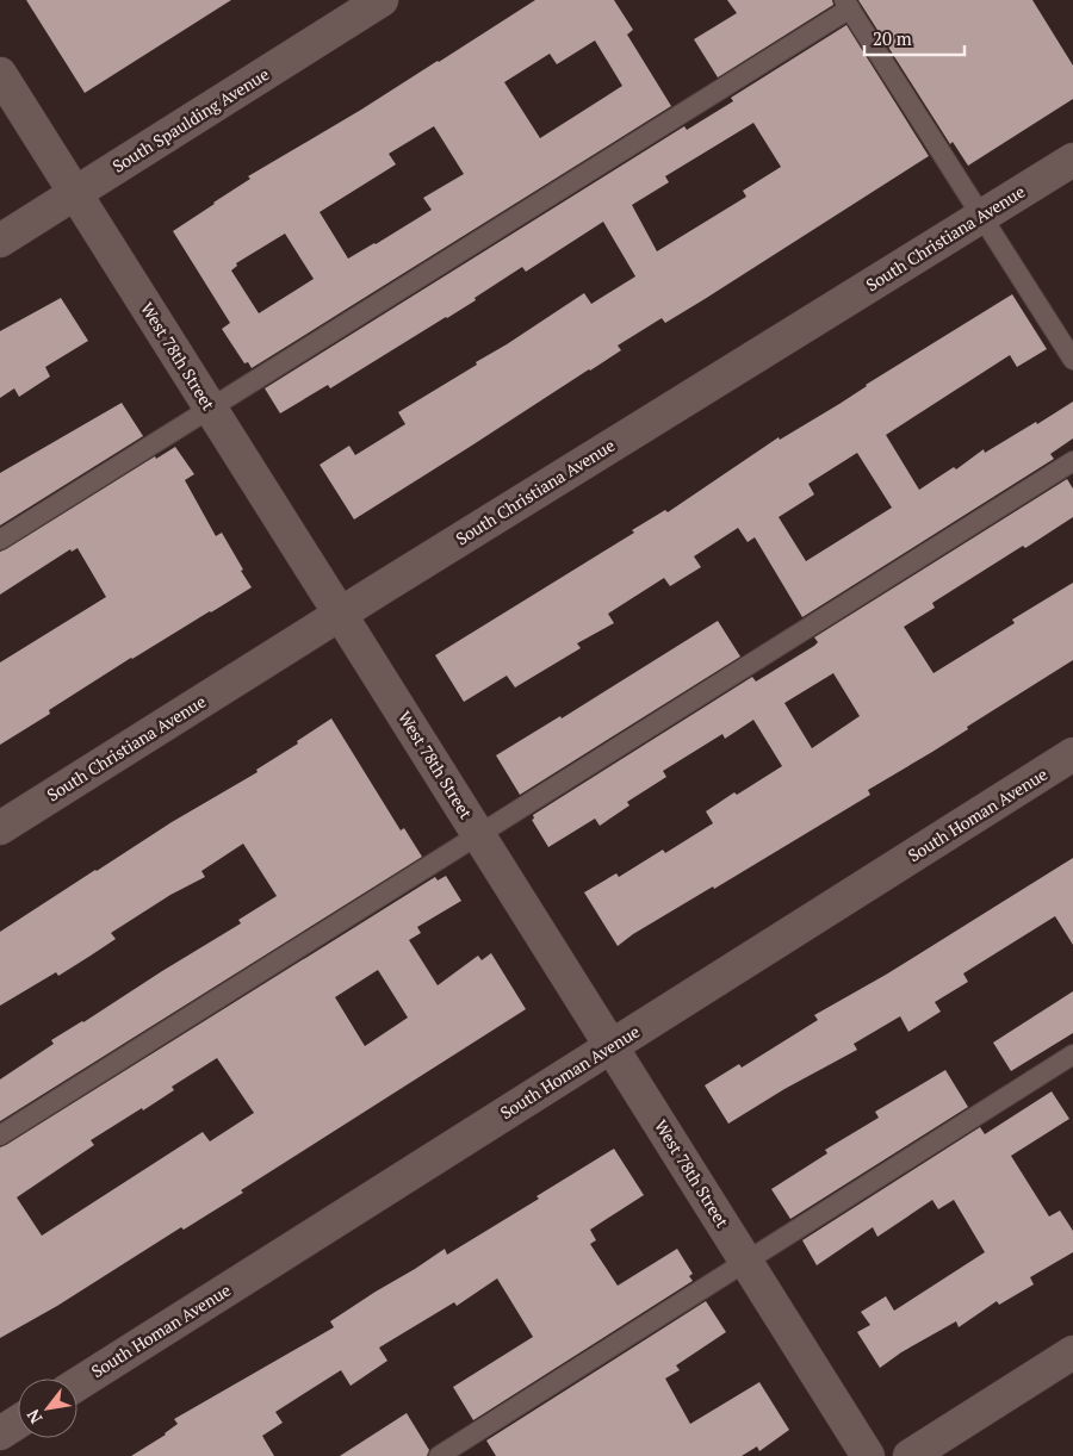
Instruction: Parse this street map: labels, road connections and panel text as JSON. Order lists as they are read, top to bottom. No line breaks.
{"streets":{"street":["South Spaulding Avenue","South Christiana Avenue","West 78th Street","South Homan Avenue"]},"crossings":[["South Spaulding Avenue","West 78th Street"],["South Christiana Avenue","West 78th Street"],["West 78th Street","South Homan Avenue"]],"scale_bar":"20 m","north":"bottom left"}
